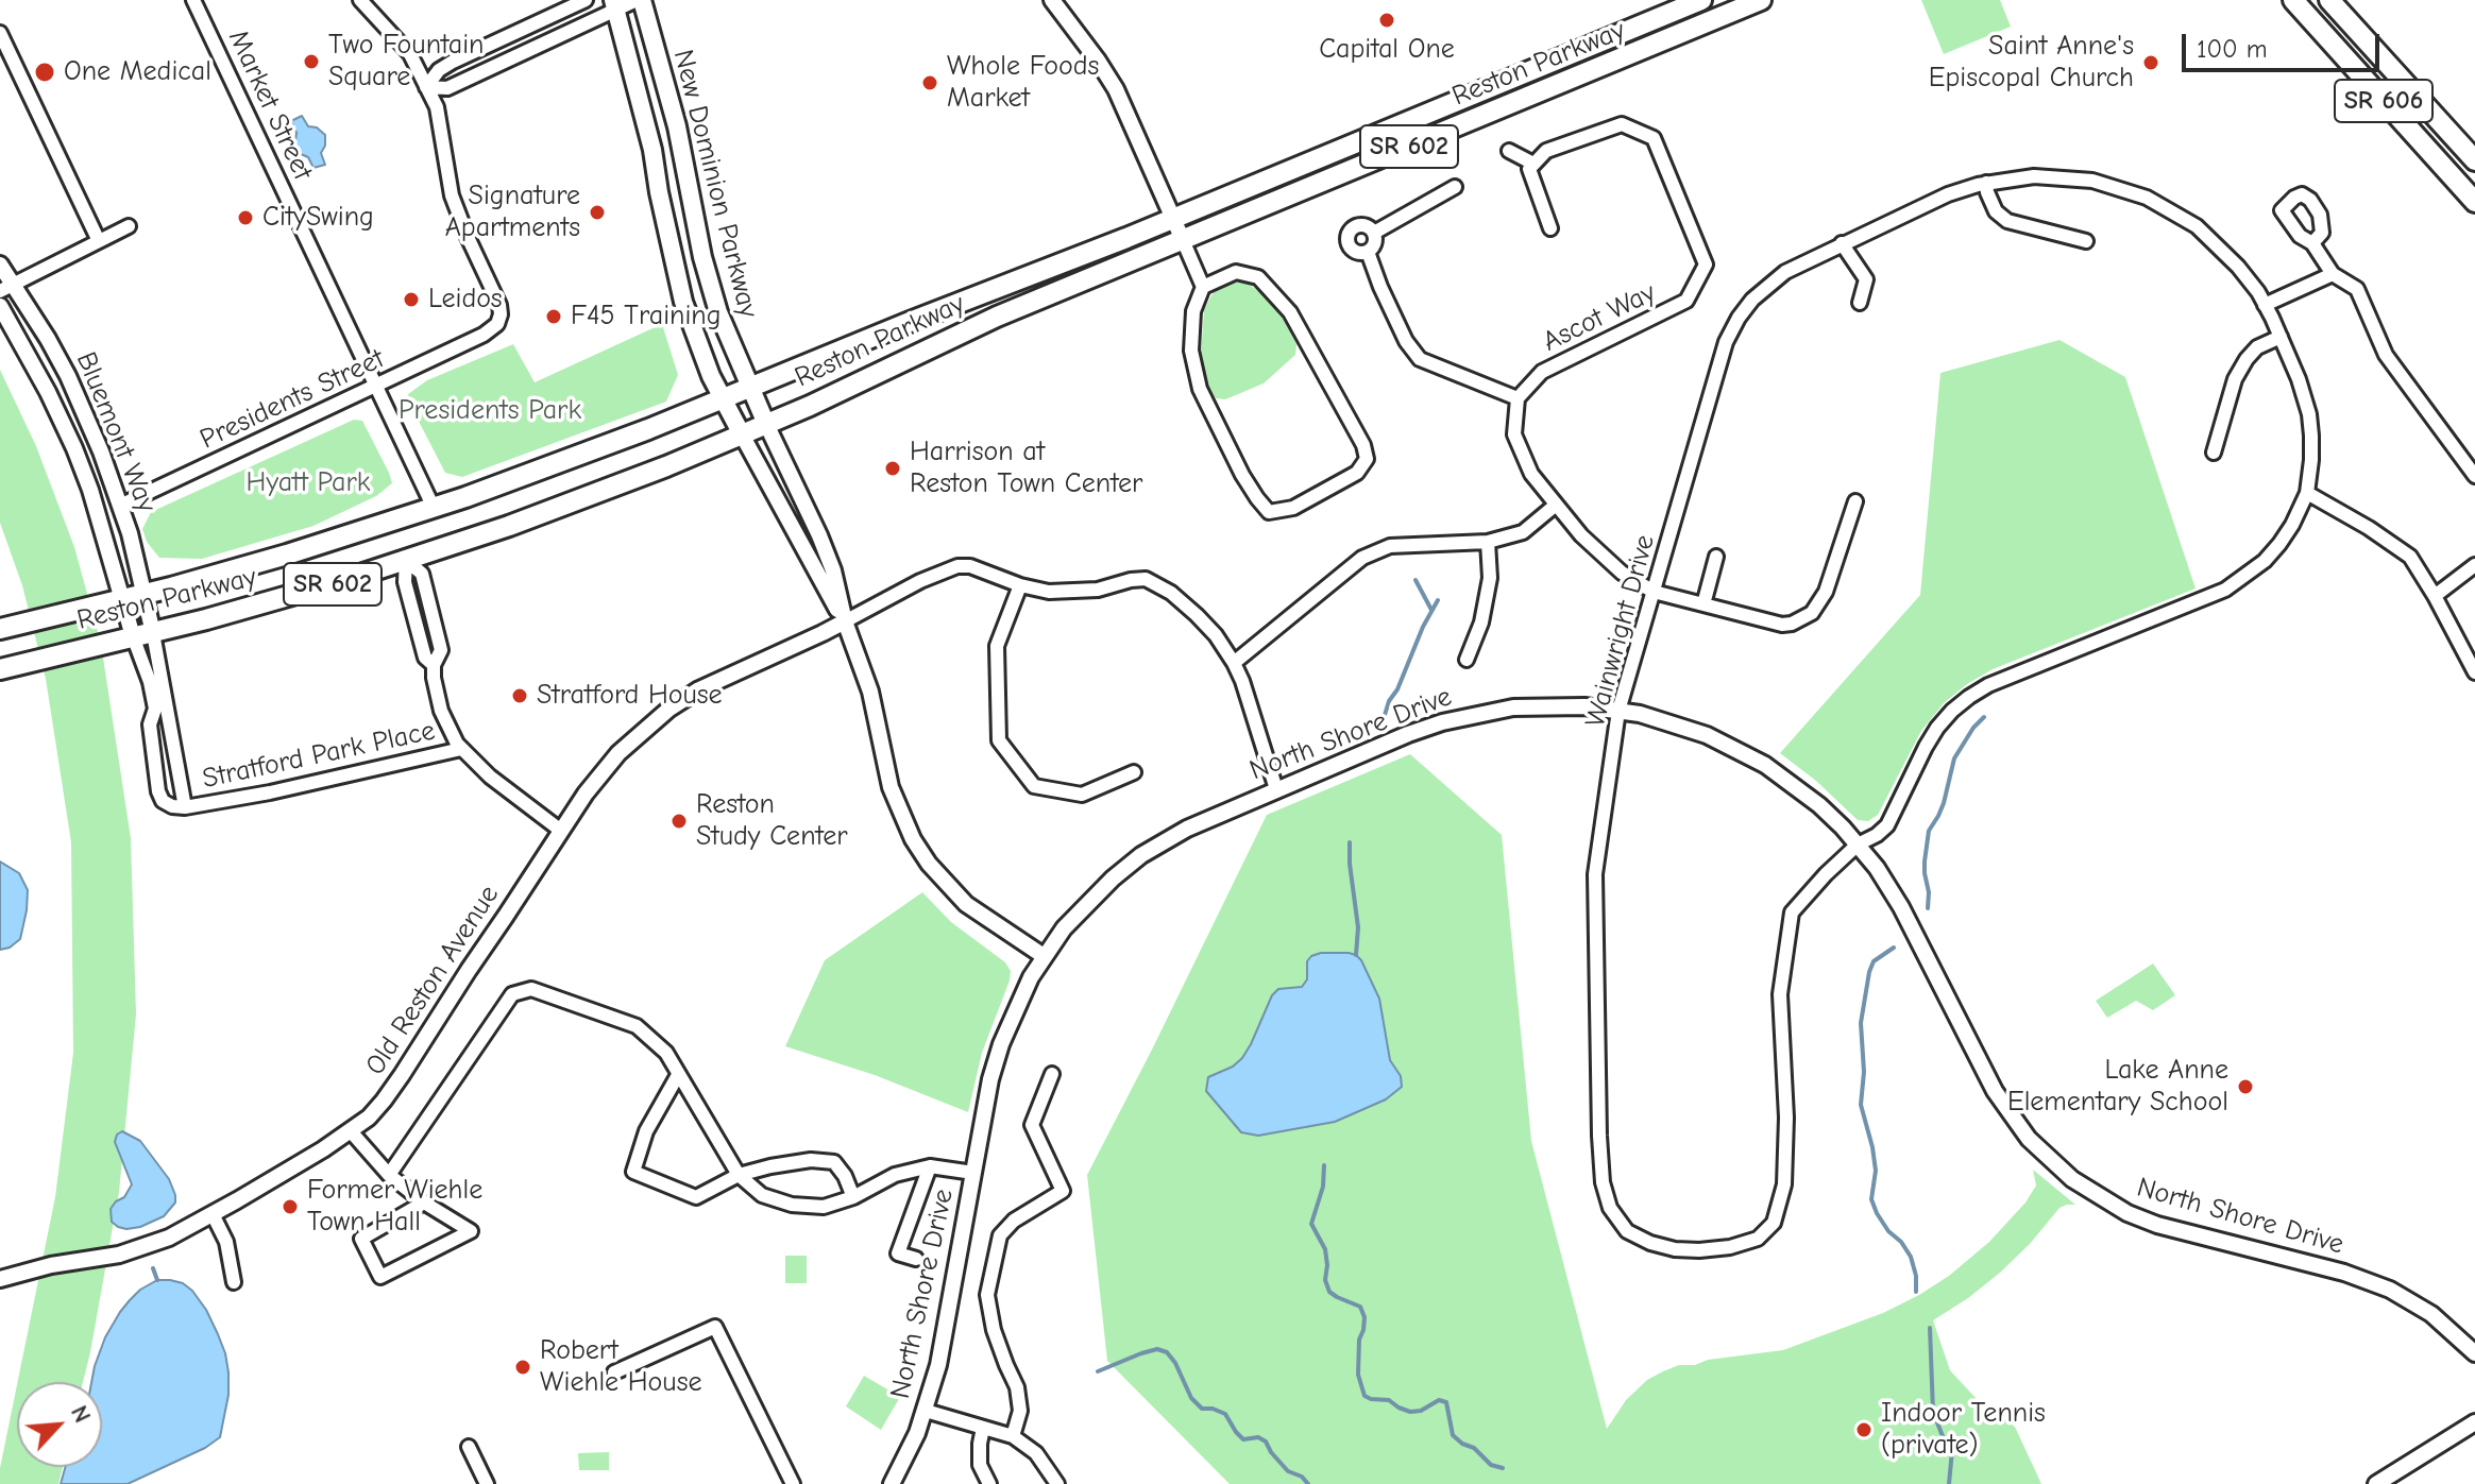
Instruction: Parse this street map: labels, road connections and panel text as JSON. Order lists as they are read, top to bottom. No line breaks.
{"streets":{"main road":["Reston Parkway","SR 606","SR 602","New Dominion Parkway"],"street":["Market Street","Ascot Way","Presidents Street","Bluemont Way","Wainwright Drive","North Shore Drive","Stratford Park Place","Old Reston Avenue"]},"crossings":[["Reston Parkway","Market Street"],["Reston Parkway","New Dominion Parkway"],["Reston Parkway","Bluemont Way"],["Reston Parkway","Stratford Park Place"],["Market Street","Presidents Street"],["Presidents Street","Bluemont Way"],["Bluemont Way","Stratford Park Place"],["Wainwright Drive","North Shore Drive"]],"parks":["Presidents Park","Hyatt Park"],"places":["Capital One","Two Fountain Square","Saint Anne's Episcopal Church","One Medical","Whole Foods Market","Signature Apartments","CitySwing","Leidos","F45 Training","Harrison at Reston Town Center","Stratford House","Reston Study Center","Lake Anne Elementary School","Former Wiehle Town Hall","Robert Wiehle House","Indoor Tennis (private)"],"scale_bar":"100 m","north":"top right"}
